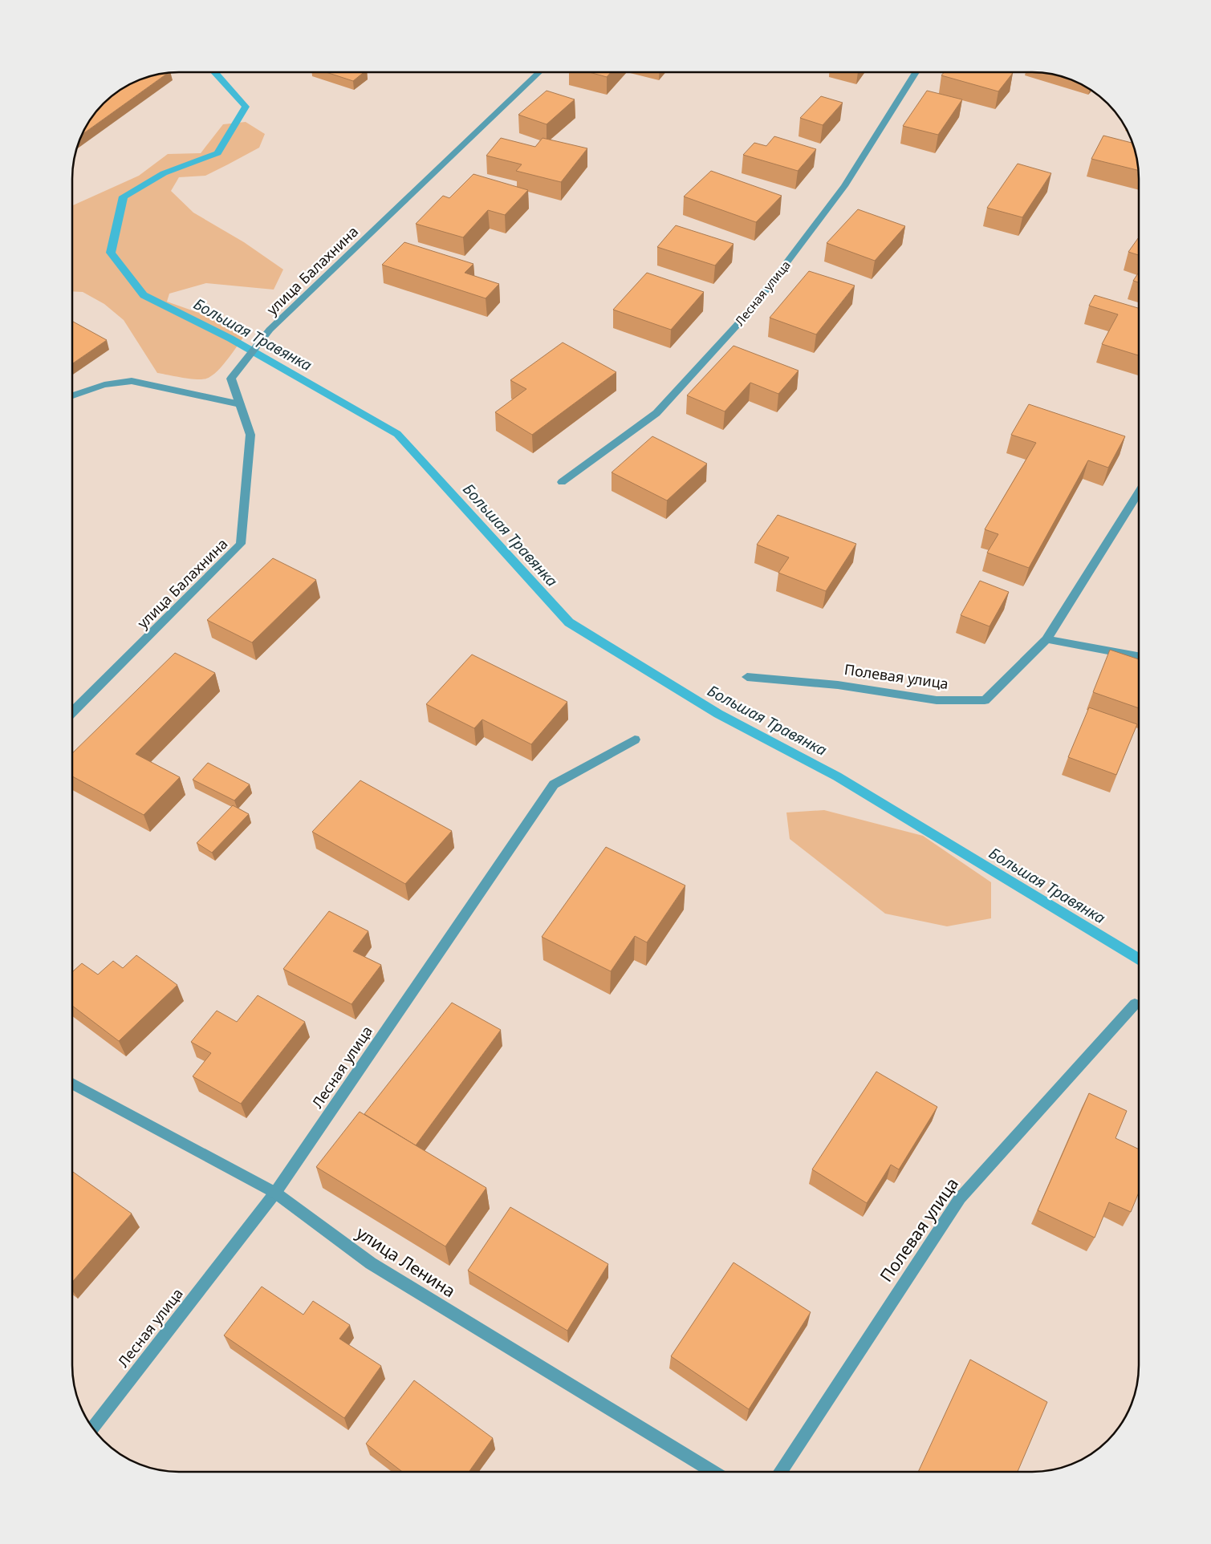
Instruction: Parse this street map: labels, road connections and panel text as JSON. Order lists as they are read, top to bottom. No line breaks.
{"streets":{"street":["улица Балахнина","Лесная улица","Полевая улица","улица Ленина"]},"crossings":[["Лесная улица","улица Ленина"]],"water":["Большая Травянка"]}
